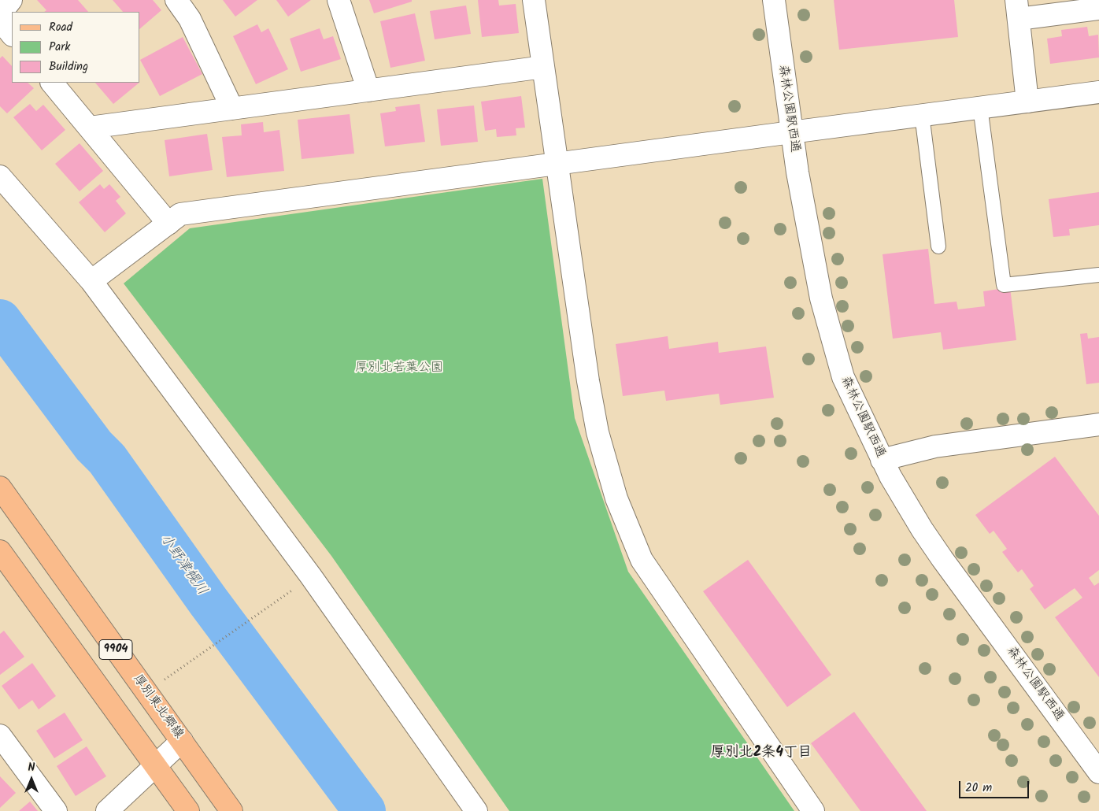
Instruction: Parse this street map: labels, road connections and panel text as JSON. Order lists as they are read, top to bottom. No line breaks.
{"streets":{"main road":["9904","厚別東北郷線"],"street":["森林公園駅西通"]},"districts":["厚別北2条4丁目"],"water":["小野津幌川"],"parks":["厚別北若葉公園"],"legend":["Road","Park","Building"],"scale_bar":"20 m","north":"top"}
